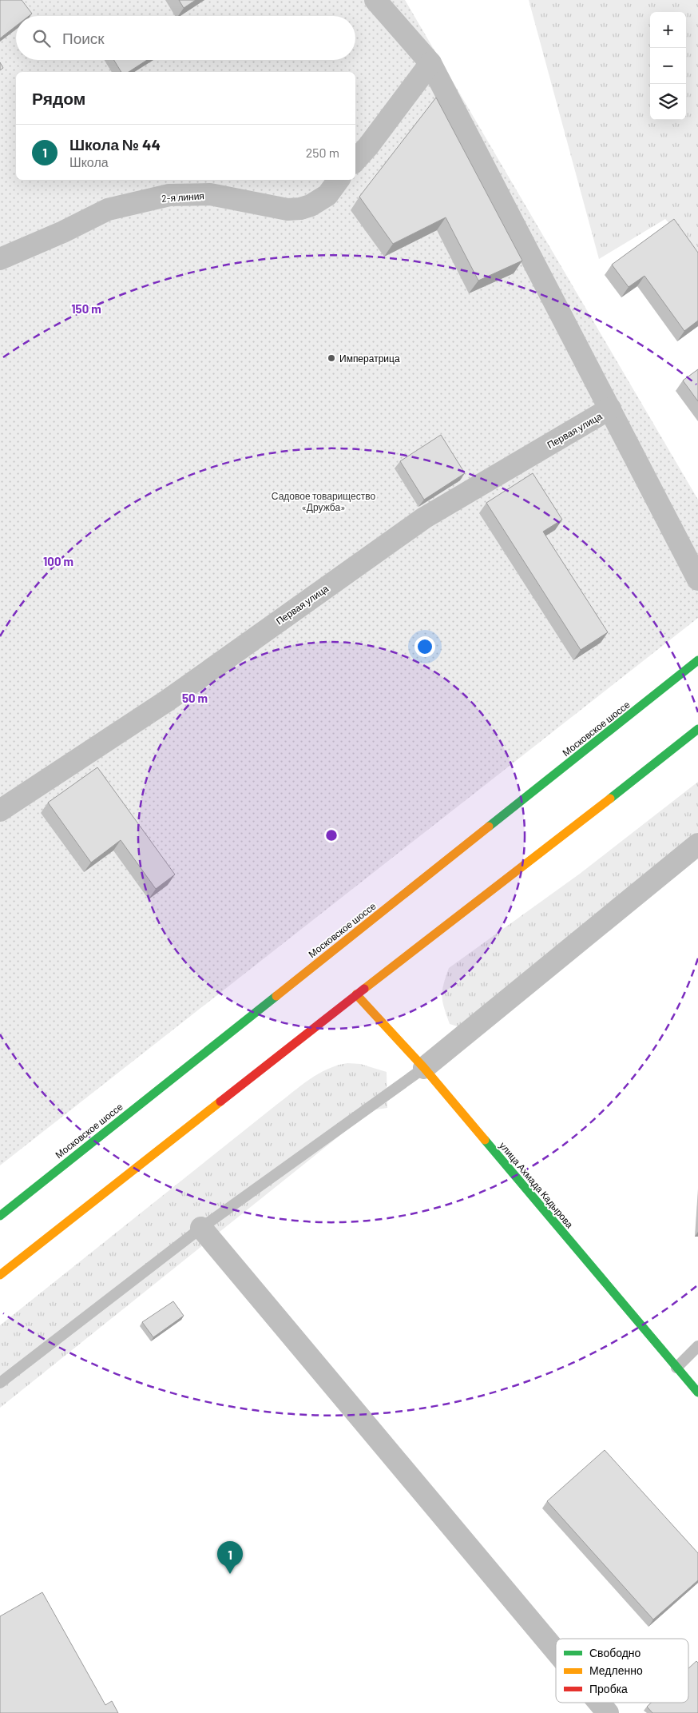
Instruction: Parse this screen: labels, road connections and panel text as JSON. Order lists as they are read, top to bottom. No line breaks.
{"streets":{"main road":["Московское шоссе","улица Ахмада Кадырова"],"street":["2-я линия","Первая улица"]},"parks":["Садовое товарищество «Дружба»"],"places":["Императрица"],"legend":["Свободно","Медленно","Пробка"],"page":{"map_buttons":["+","−"],"search":"Поиск","heading":"Рядом","list":[{"mark":"1","name":"Школа № 44","note":"Школа","value":"250 m"}],"pins":"1"},"rings":["150 m","100 m","50 m"]}
